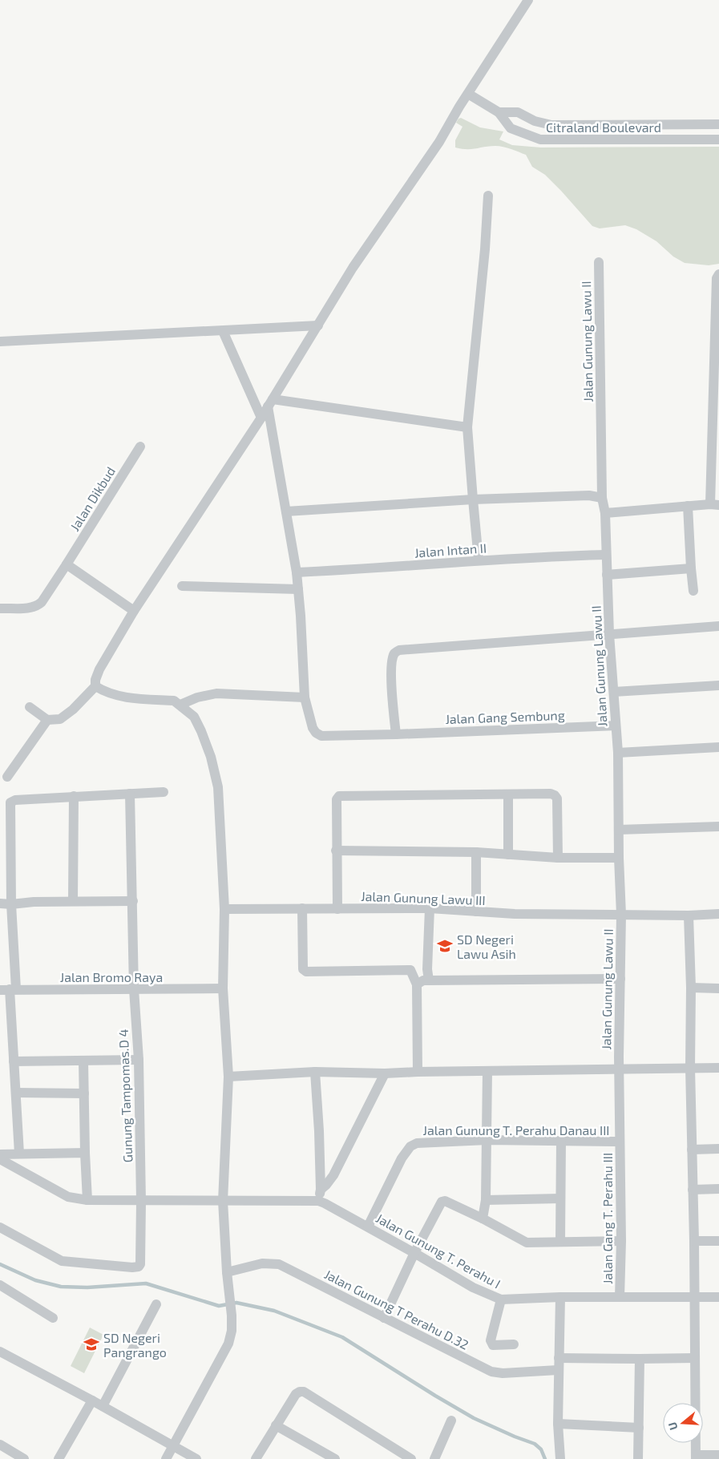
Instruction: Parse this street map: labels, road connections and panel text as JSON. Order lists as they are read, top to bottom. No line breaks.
{"streets":{"street":["Citraland Boulevard","Jalan Gunung Lawu II","Jalan Dikbud","Jalan Intan II","Jalan Gang Sembung","Jalan Gunung Lawu III","Jalan Bromo Raya","Gunung Tampomas.D 4","Jalan Gunung T. Perahu Danau III","Jalan Gang T. Perahu III","Jalan Gunung T. Perahu I","Jalan Gunung T Perahu D.32"]},"crossings":[["Jalan Gunung Lawu II","Jalan Intan II"],["Jalan Gunung Lawu II","Jalan Gang Sembung"],["Jalan Gunung Lawu II","Jalan Gunung Lawu III"],["Jalan Gunung Lawu II","Jalan Gang T. Perahu III"],["Jalan Intan II","Jalan Gang Sembung"],["Jalan Bromo Raya","Gunung Tampomas.D 4"],["Gunung Tampomas.D 4","Jalan Gunung T. Perahu I"],["Jalan Gunung T. Perahu Danau III","Jalan Gang T. Perahu III"],["Jalan Gunung T. Perahu Danau III","Jalan Gunung T. Perahu I"],["Jalan Gang T. Perahu III","Jalan Gunung T. Perahu I"]],"places":{"school or university":["SD Negeri Lawu Asih","SD Negeri Pangrango"]},"north":"left"}
